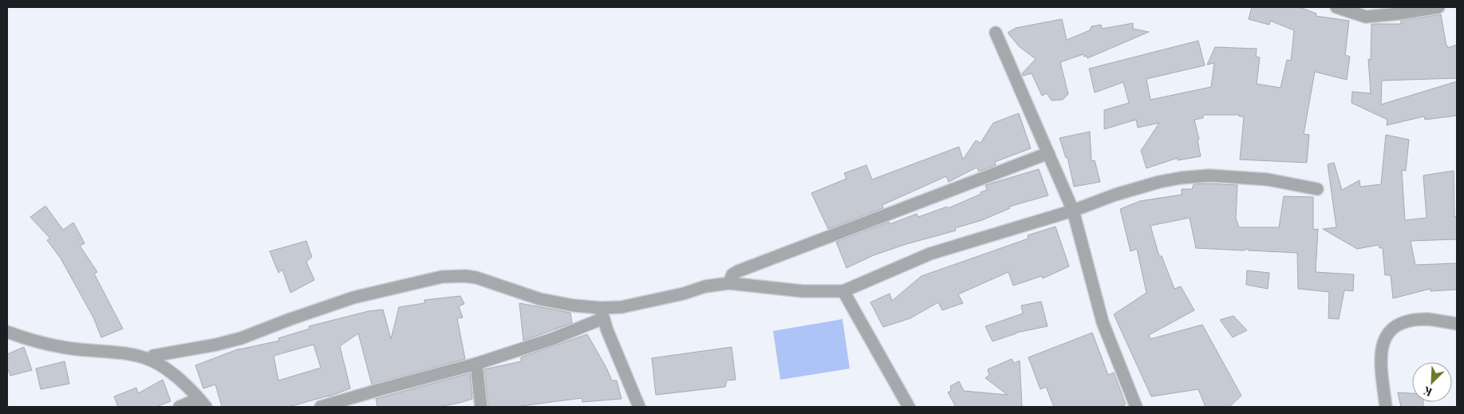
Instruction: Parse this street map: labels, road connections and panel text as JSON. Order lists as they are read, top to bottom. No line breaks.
{"north":"bottom left"}
